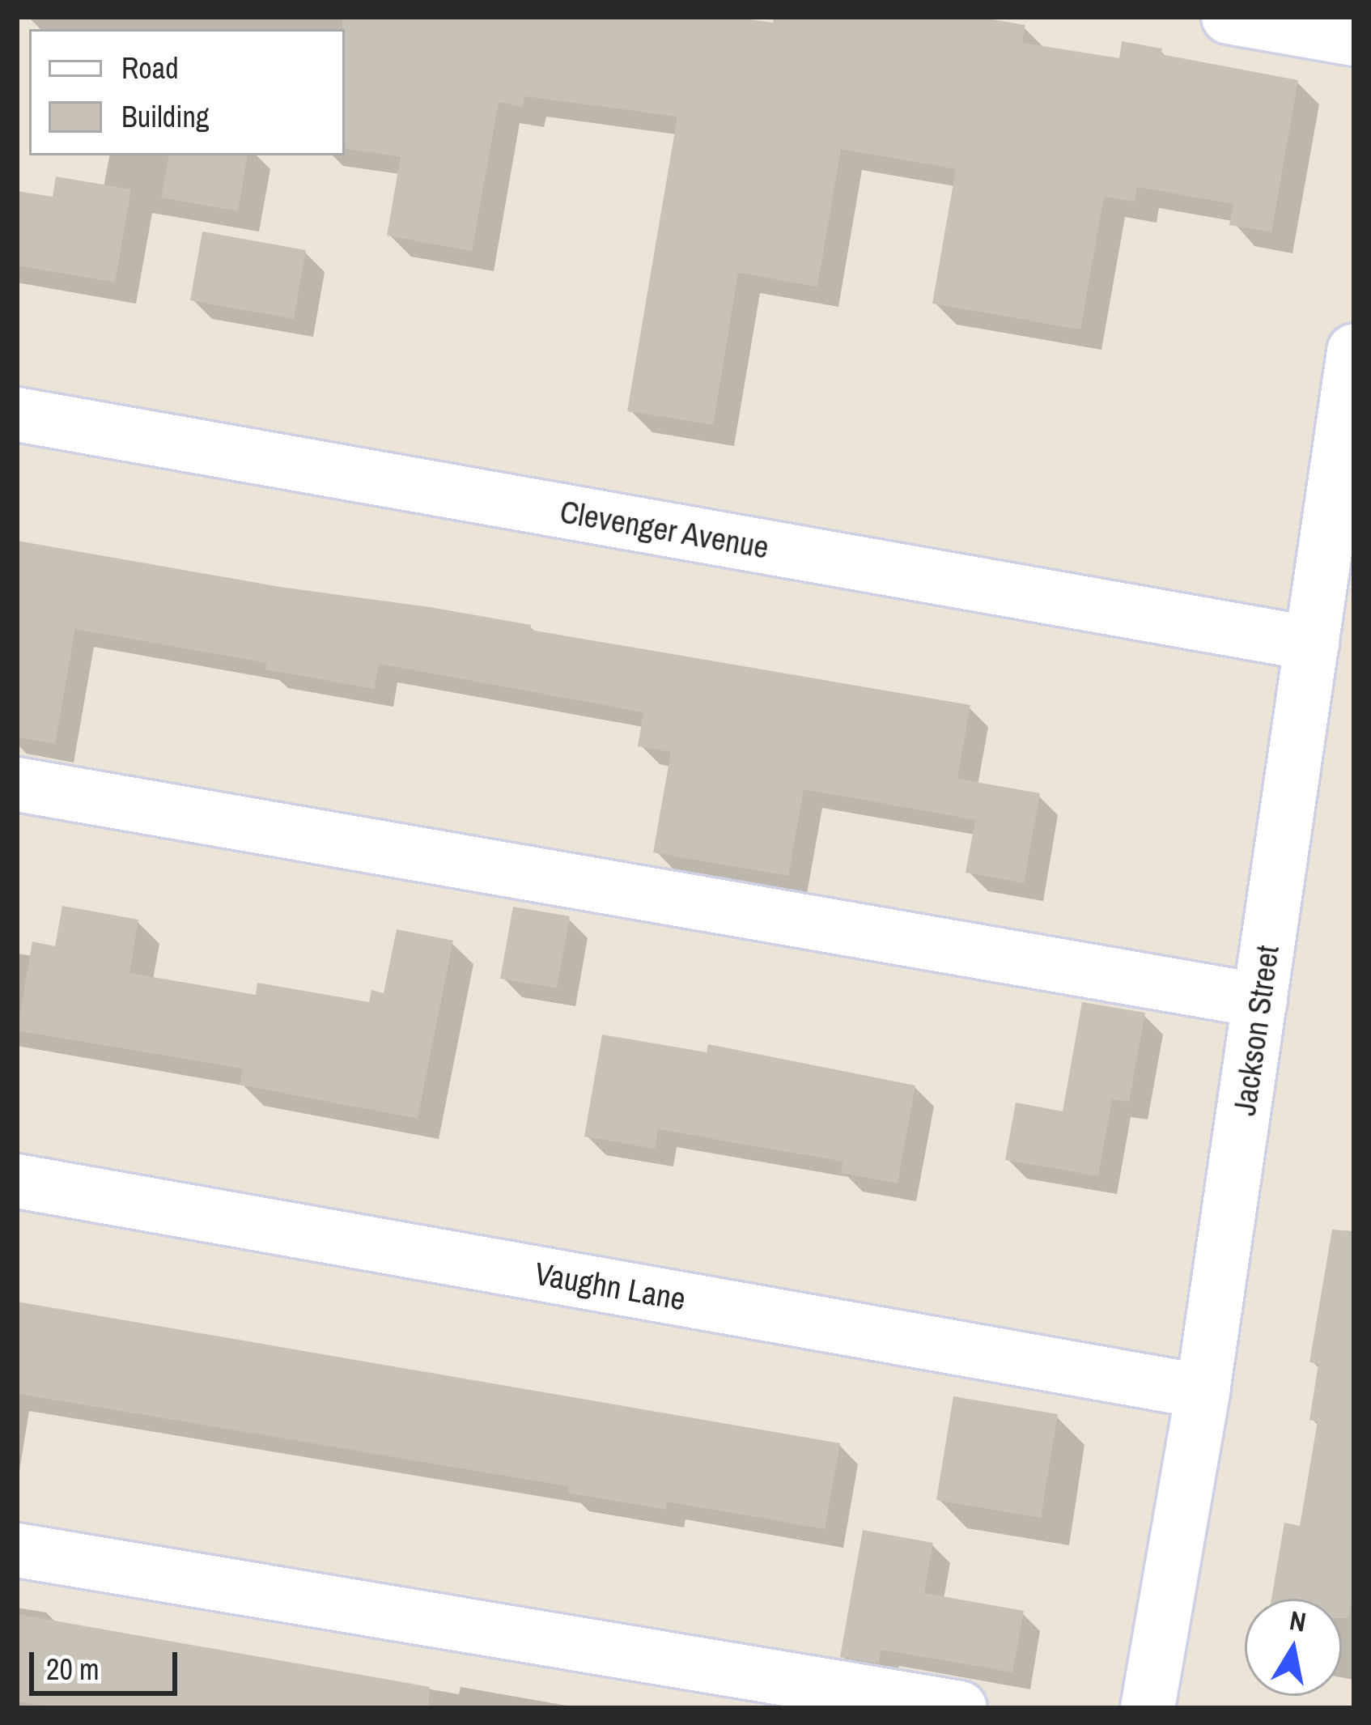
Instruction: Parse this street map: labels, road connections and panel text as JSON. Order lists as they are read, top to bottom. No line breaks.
{"streets":{"street":["Clevenger Avenue","Jackson Street","Vaughn Lane"]},"crossings":[["Clevenger Avenue","Jackson Street"],["Jackson Street","Vaughn Lane"]],"legend":["Road","Building"],"scale_bar":"20 m","north":"top"}
